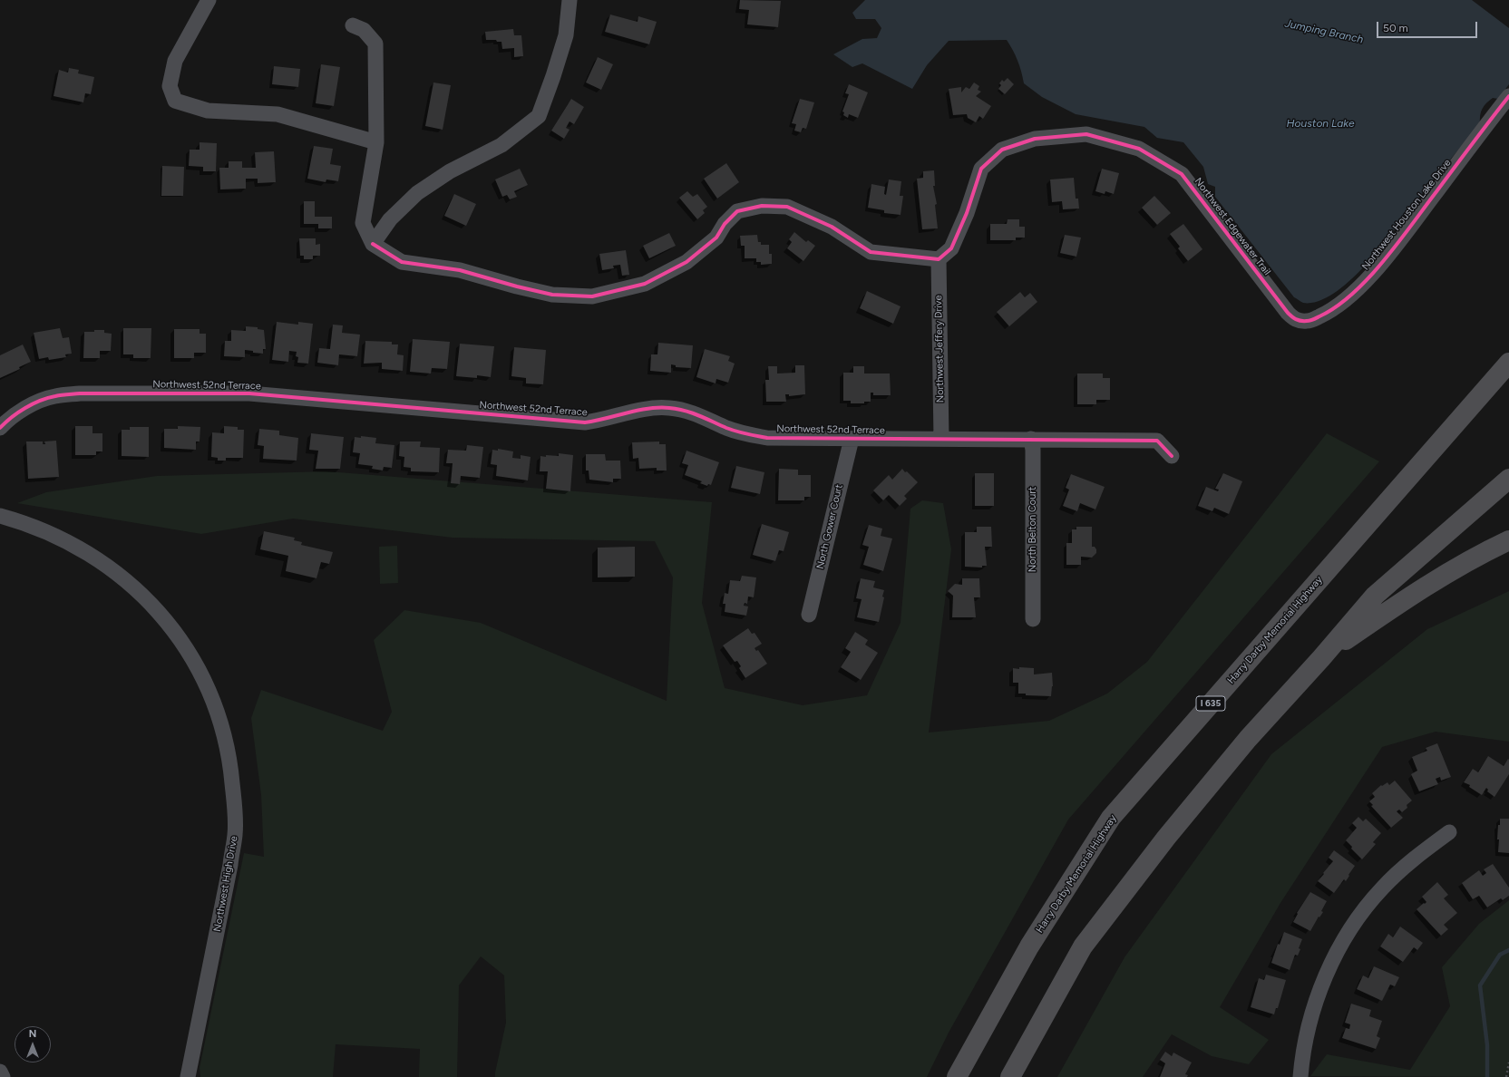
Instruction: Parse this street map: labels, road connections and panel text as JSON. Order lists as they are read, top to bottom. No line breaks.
{"streets":{"highway":["Harry Darby Memorial Highway","I 635"],"street":["Northwest Houston Lake Drive","Northwest Edgewater Trail","Northwest Jeffery Drive","Northwest 52nd Terrace","North Gower Court","North Belton Court","Northwest High Drive"]},"crossings":[["Northwest Houston Lake Drive","Northwest Edgewater Trail"],["Northwest Edgewater Trail","Northwest Jeffery Drive"],["Northwest Jeffery Drive","Northwest 52nd Terrace"],["Northwest 52nd Terrace","North Gower Court"],["Northwest 52nd Terrace","North Belton Court"]],"water":["Jumping Branch","Houston Lake"],"scale_bar":"50 m","north":"top"}
